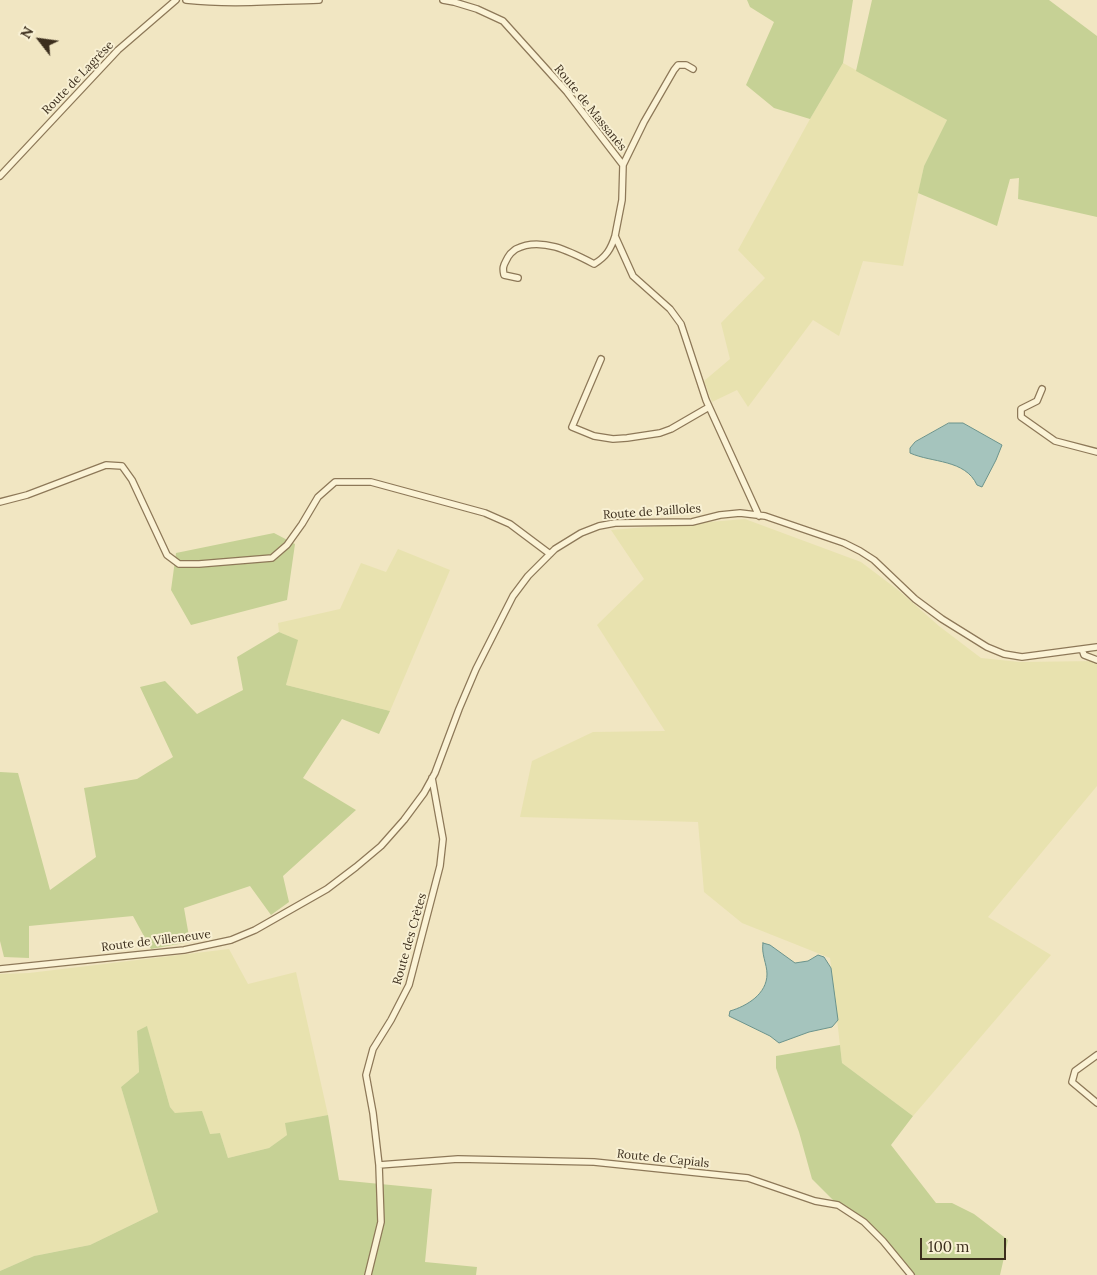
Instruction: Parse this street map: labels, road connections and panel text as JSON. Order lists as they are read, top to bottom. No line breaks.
{"streets":{"street":["Route de Lagrèse","Route de Massanès","Route de Pailloles","Route des Crètes","Route de Villeneuve","Route de Capials"]},"crossings":[["Route de Pailloles","Route des Crètes"],["Route de Pailloles","Route de Villeneuve"],["Route des Crètes","Route de Villeneuve"],["Route des Crètes","Route de Capials"]],"scale_bar":"100 m","north":"top left"}
